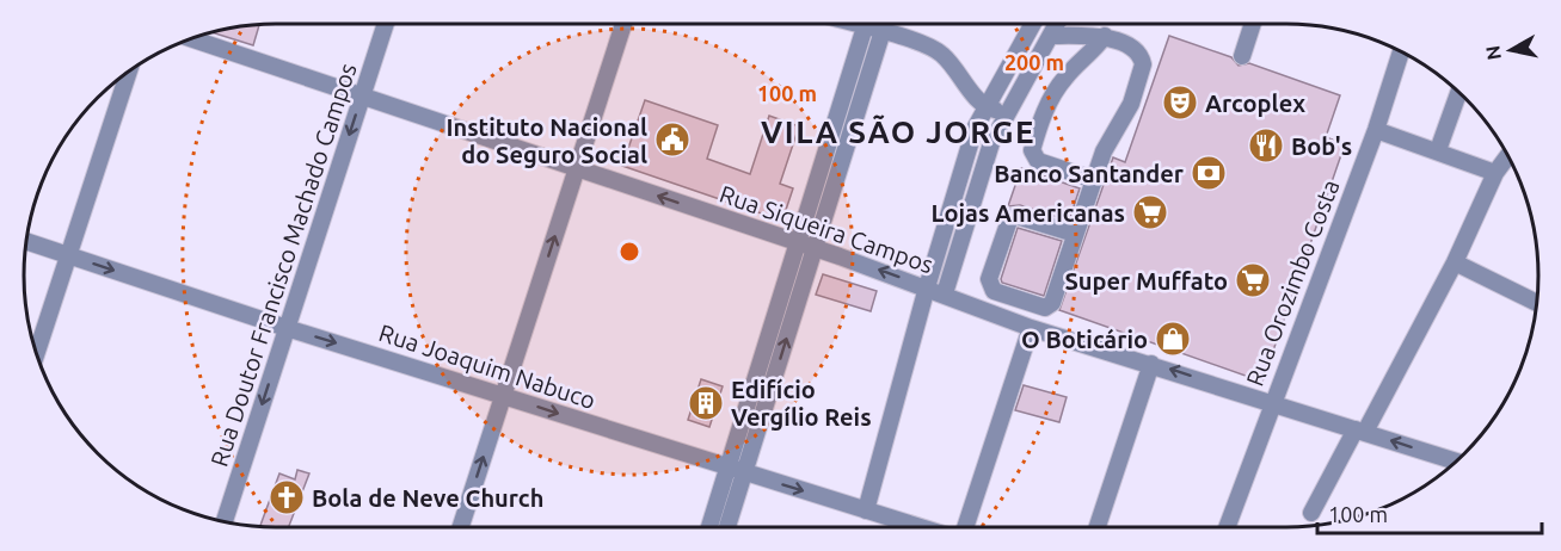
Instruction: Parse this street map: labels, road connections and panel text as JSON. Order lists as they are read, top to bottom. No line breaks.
{"streets":{"street":["Rua Siqueira Campos","Rua Doutor Francisco Machado Campos","Rua Orozimbo Costa","Rua Joaquim Nabuco"]},"crossings":[["Rua Siqueira Campos","Rua Doutor Francisco Machado Campos"],["Rua Siqueira Campos","Rua Orozimbo Costa"],["Rua Doutor Francisco Machado Campos","Rua Joaquim Nabuco"]],"one_way":["Rua Siqueira Campos","Rua Doutor Francisco Machado Campos","Rua Joaquim Nabuco"],"districts":["VILA SÃO JORGE"],"places":{"theatre":["Arcoplex"],"public building":["Instituto Nacional do Seguro Social"],"restaurant":["Bob's"],"bank":["Banco Santander"],"supermarket":["Lojas Americanas","Super Muffato"],"shop":["O Boticário"],"building":["Edifício Vergílio Reis"],"church":["Bola de Neve Church"]},"scale_bar":"100 m","north":"left","rings":["200 m","100 m"]}
